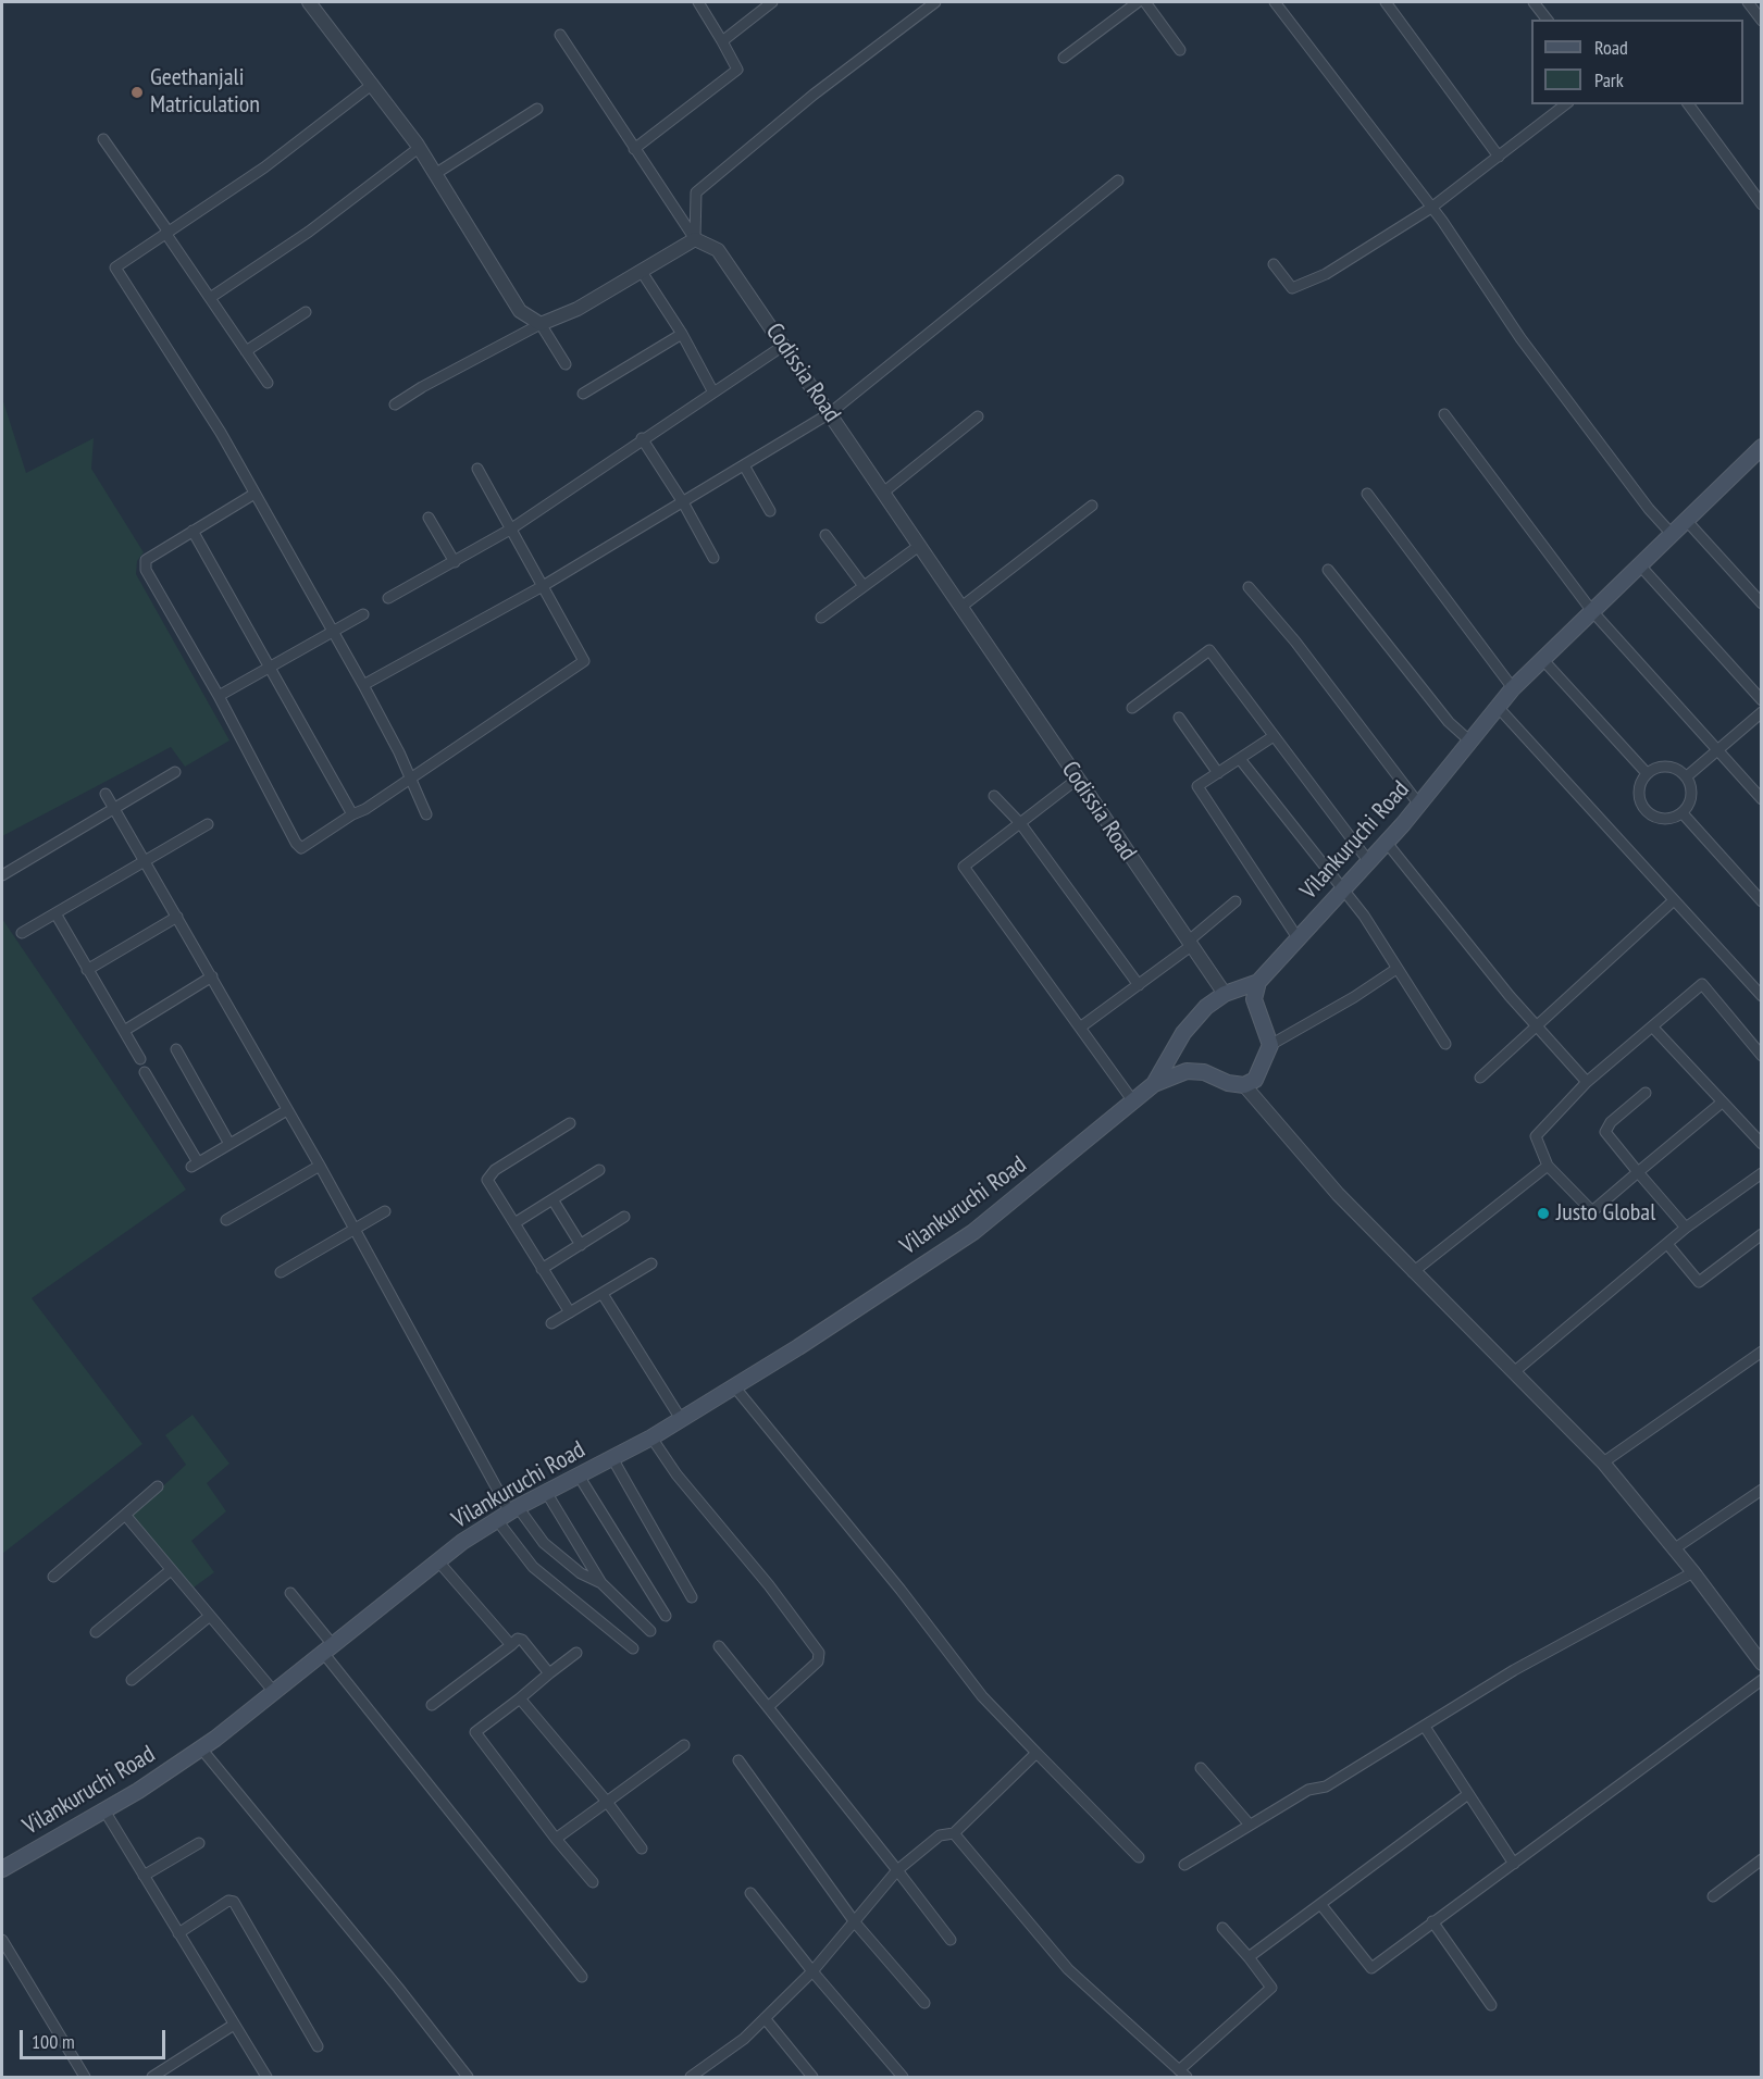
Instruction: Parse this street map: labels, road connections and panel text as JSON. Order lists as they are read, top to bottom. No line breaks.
{"streets":{"main road":["Vilankuruchi Road"],"street":["Codissia Road"]},"places":["Geethanjali Matriculation","Justo Global"],"legend":["Road","Park"],"scale_bar":"100 m"}
